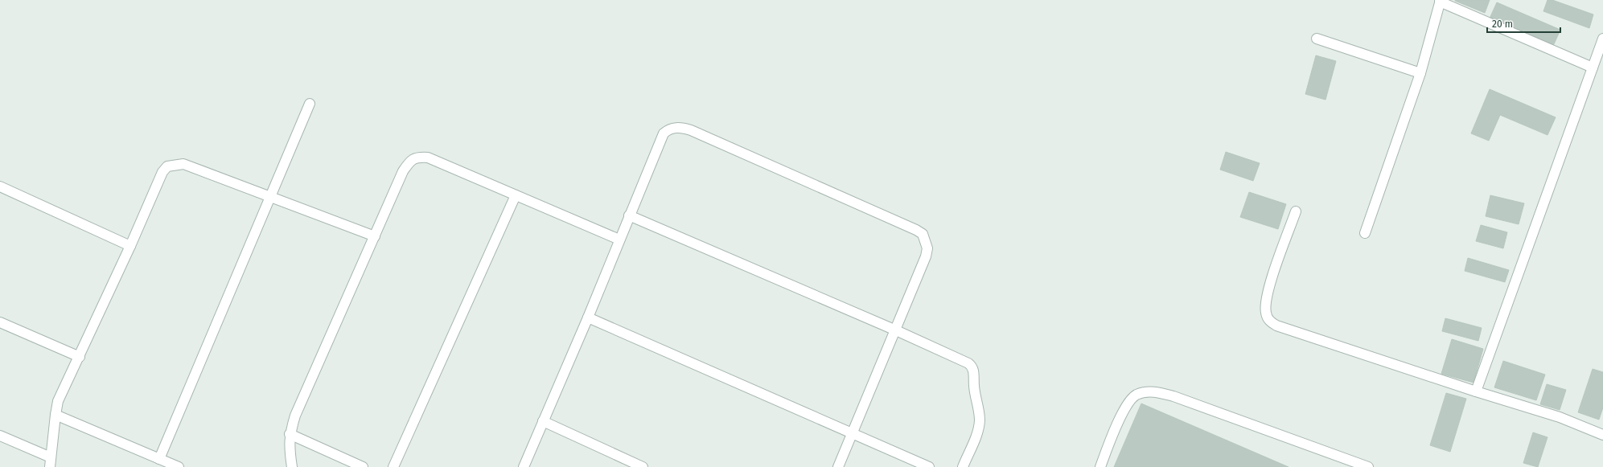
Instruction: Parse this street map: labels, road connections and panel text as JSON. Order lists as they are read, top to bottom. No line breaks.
{"scale_bar":"20 m"}
